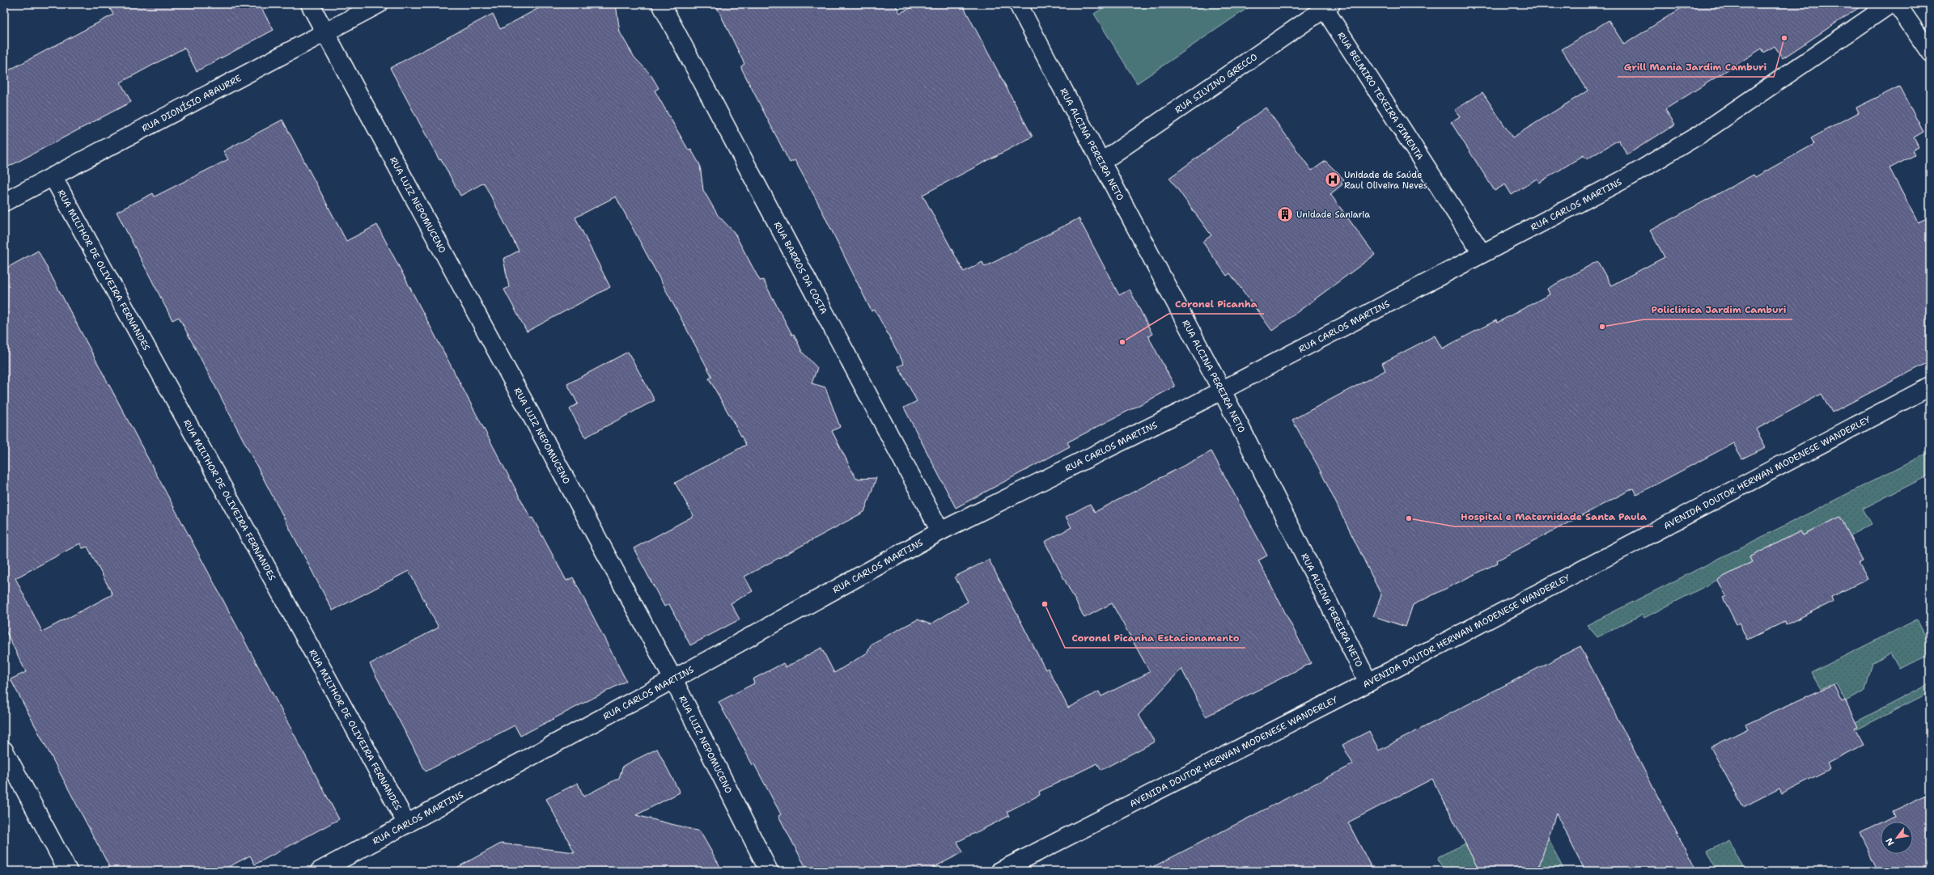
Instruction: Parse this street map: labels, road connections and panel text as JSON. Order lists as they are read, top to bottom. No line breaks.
{"streets":{"street":["RUA SILVINO GRECCO","RUA BELMIRO TEXEIRA PIMENTA","RUA DIONÍSIO ABAURRE","RUA ALCINA PEREIRA NETO","RUA CARLOS MARTINS","RUA LUIZ NEPOMUCENO","RUA BARROS DA COSTA","RUA MILTHOR DE OLIVEIRA FERNANDES","AVENIDA DOUTOR HERWAN MODENESE WANDERLEY"]},"crossings":[["RUA SILVINO GRECCO","RUA BELMIRO TEXEIRA PIMENTA"],["RUA SILVINO GRECCO","RUA ALCINA PEREIRA NETO"],["RUA BELMIRO TEXEIRA PIMENTA","RUA CARLOS MARTINS"],["RUA DIONÍSIO ABAURRE","RUA LUIZ NEPOMUCENO"],["RUA DIONÍSIO ABAURRE","RUA MILTHOR DE OLIVEIRA FERNANDES"],["RUA ALCINA PEREIRA NETO","RUA CARLOS MARTINS"],["RUA ALCINA PEREIRA NETO","AVENIDA DOUTOR HERWAN MODENESE WANDERLEY"],["RUA CARLOS MARTINS","RUA LUIZ NEPOMUCENO"],["RUA CARLOS MARTINS","RUA BARROS DA COSTA"],["RUA CARLOS MARTINS","RUA MILTHOR DE OLIVEIRA FERNANDES"]],"places":{"other":["Grill Mania Jardim Camburi","Policlinica Jardim Camburi","Coronel Picanha","Hospital e Maternidade Santa Paula","Coronel Picanha Estacionamento"],"hospital":["Unidade de Saúde Raul Oliveira Neves"],"building":["Unidade Saniaria"]},"north":"bottom left"}
